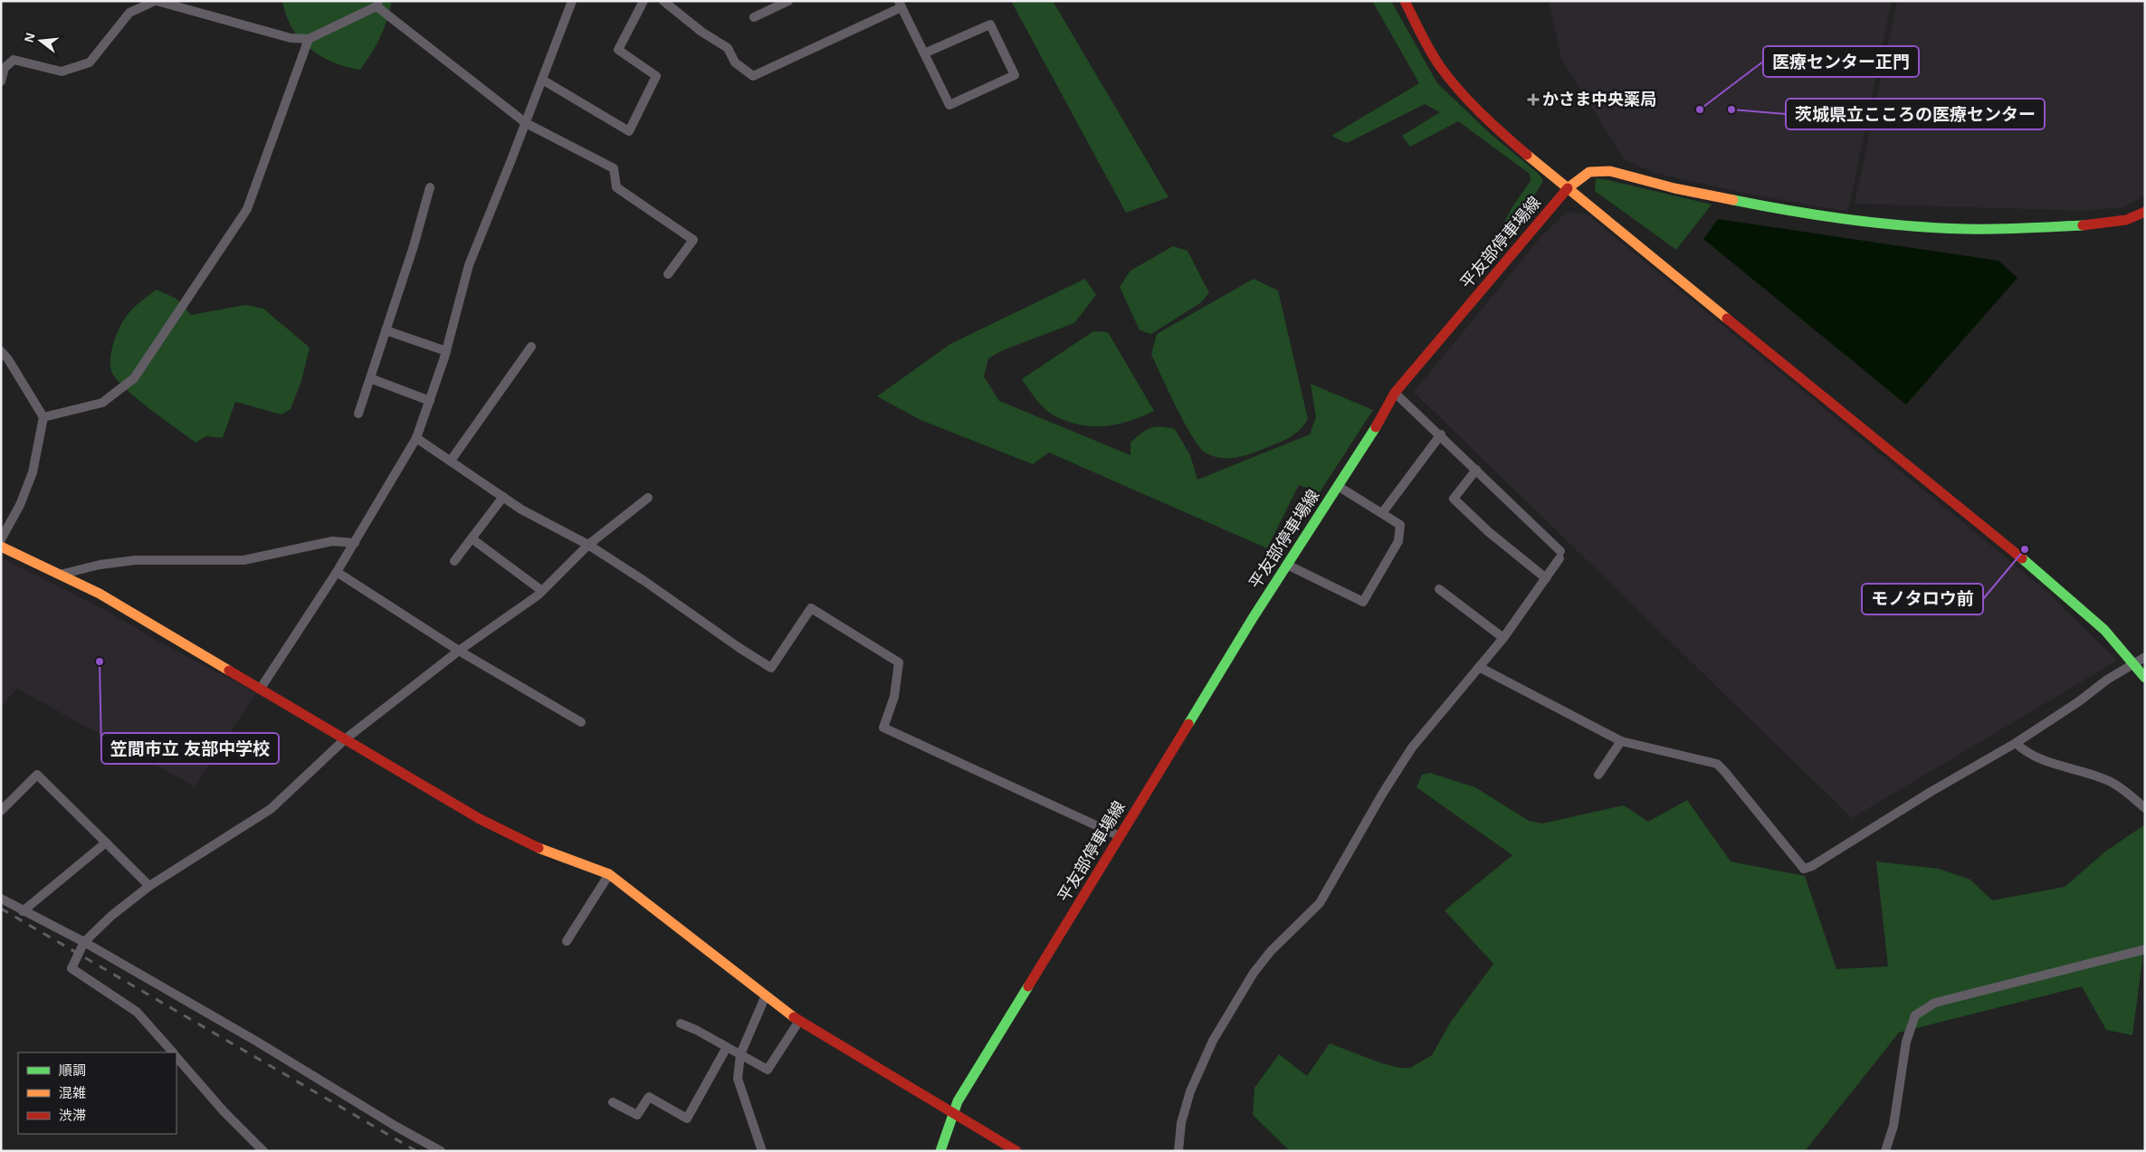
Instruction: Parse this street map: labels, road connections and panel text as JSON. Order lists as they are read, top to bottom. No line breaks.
{"streets":{"street":["平友部停車場線"]},"places":{"health":["かさま中央薬局"],"other":["医療センター正門","茨城県立こころの医療センター","モノタロウ前","笠間市立 友部中学校"]},"legend":["順調","混雑","渋滞"],"north":"left"}
